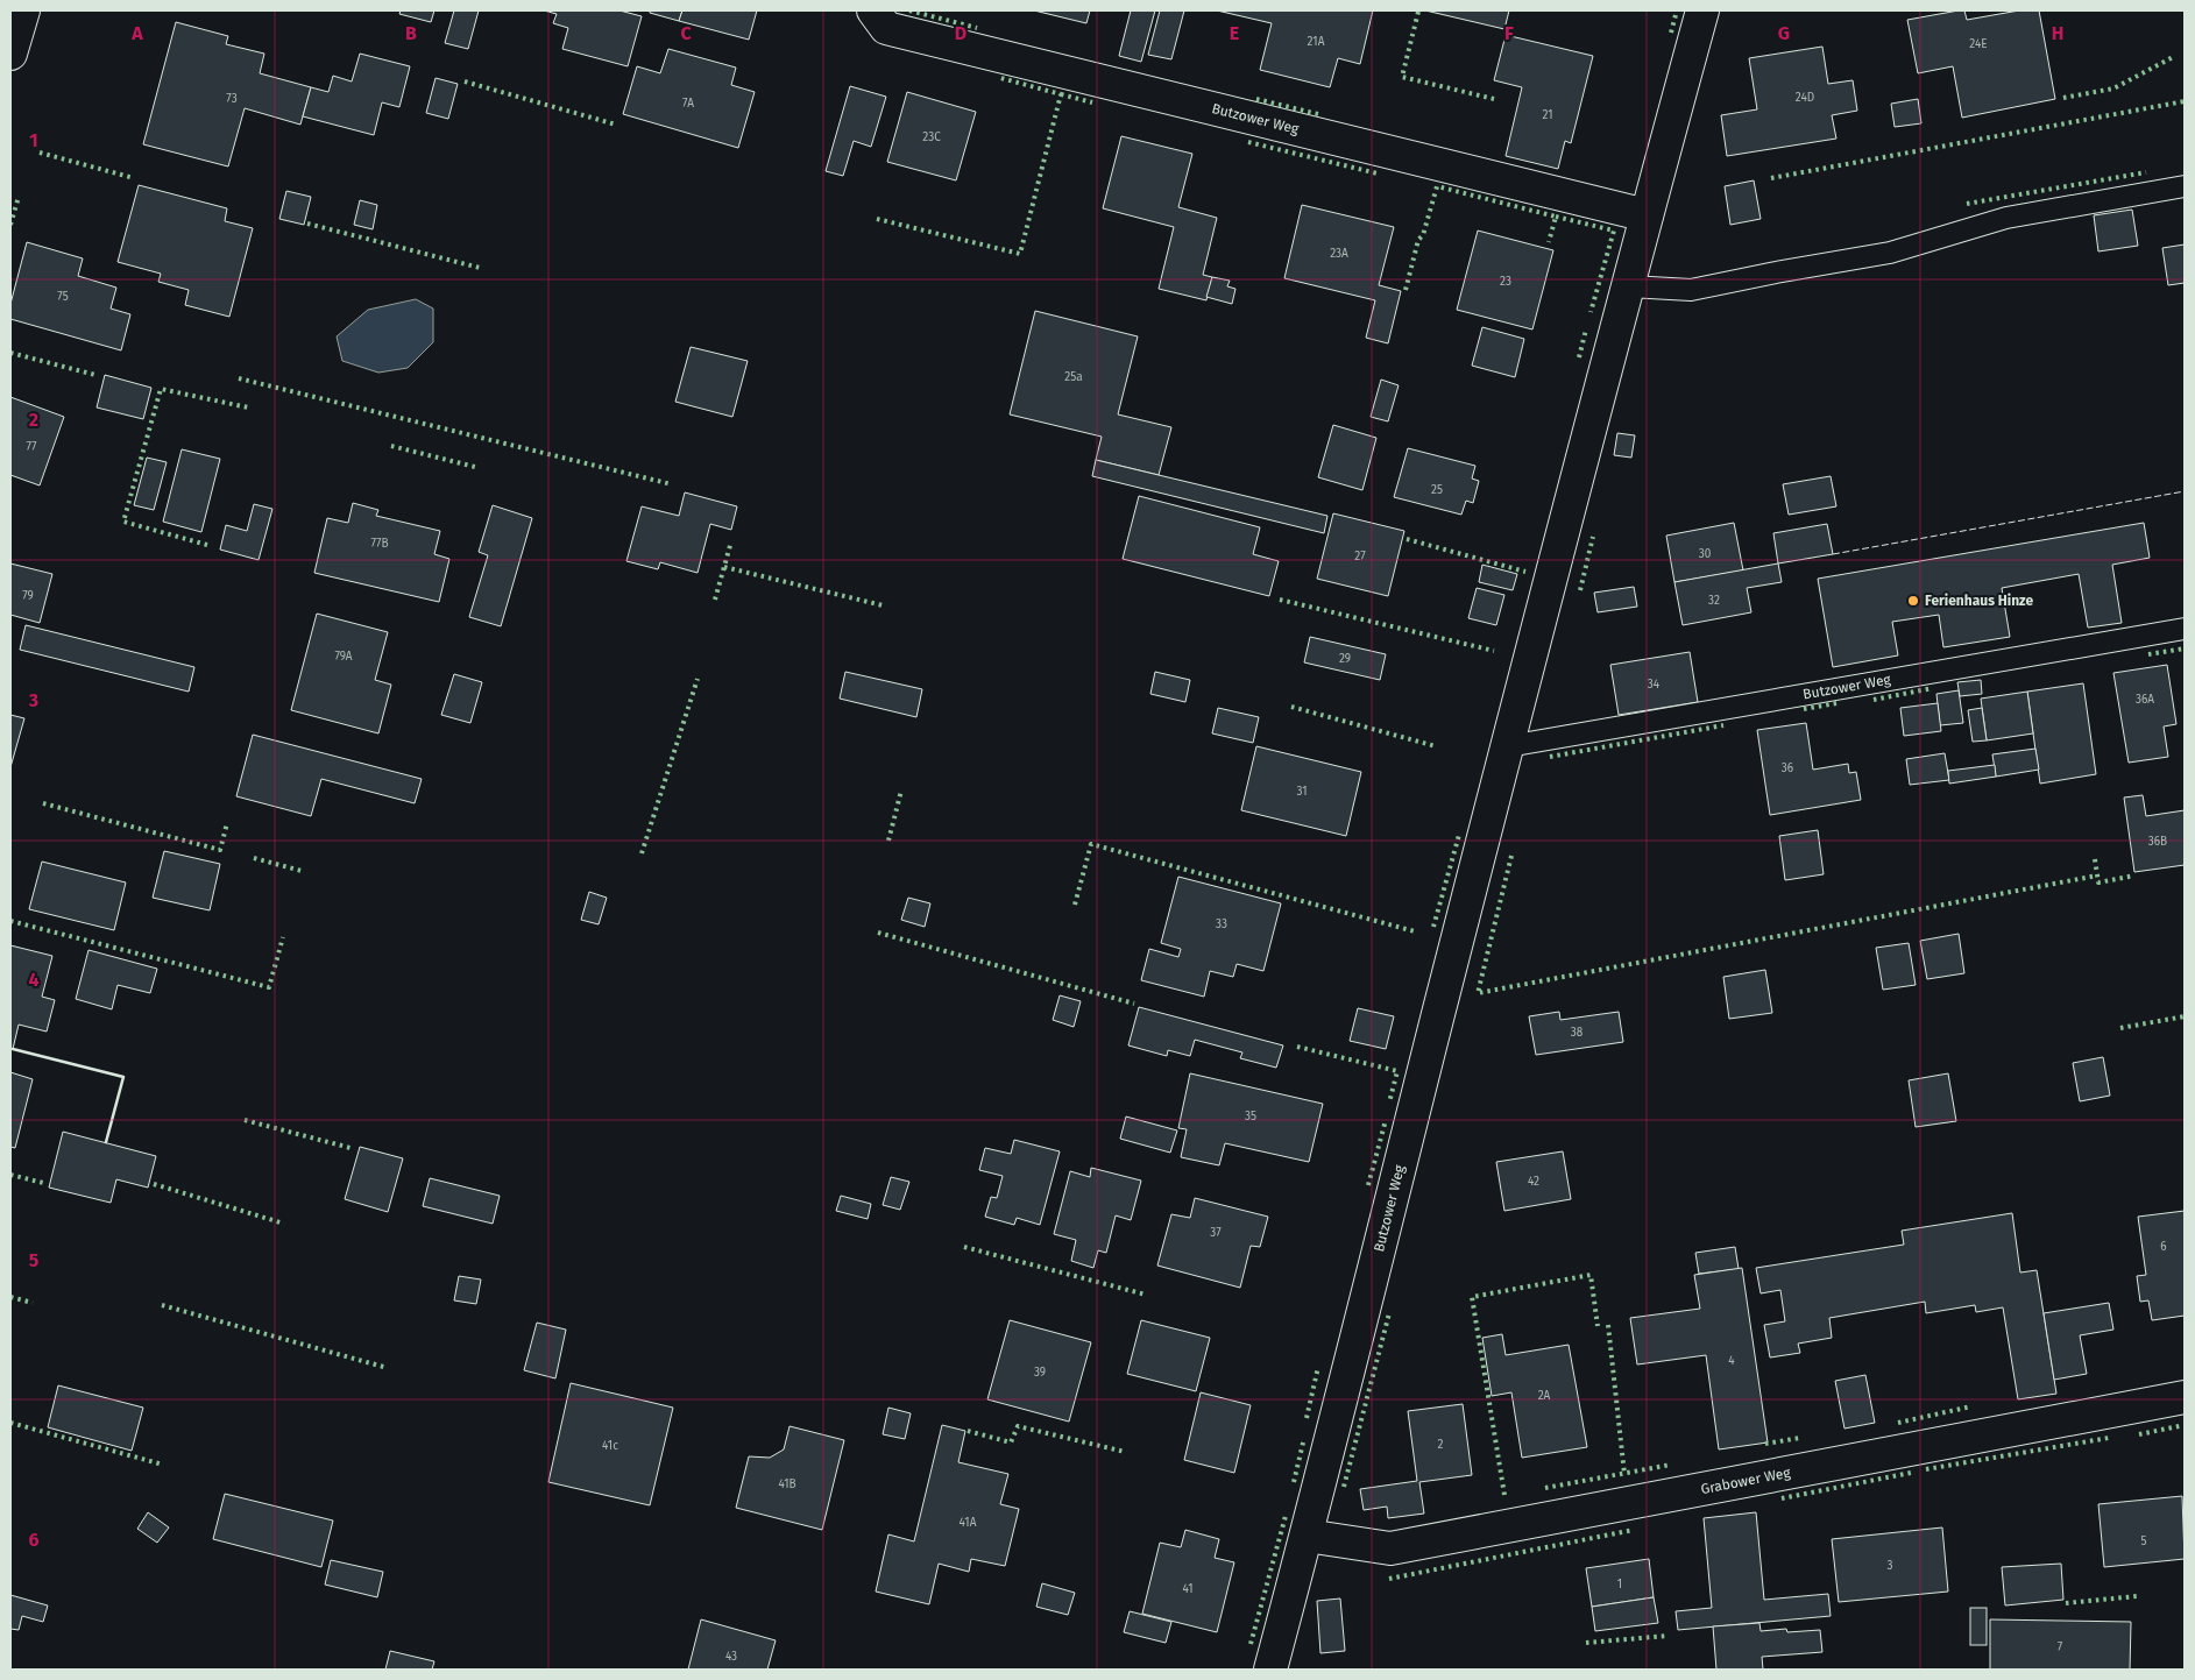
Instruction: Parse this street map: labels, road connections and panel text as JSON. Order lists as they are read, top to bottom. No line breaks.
{"streets":{"street":["Butzower Weg","Grabower Weg"]},"crossings":[["Butzower Weg","Grabower Weg"]],"places":["Ferienhaus Hinze"],"house_numbers":["21A","24E","24D","73","7A","21","23C","23A","23","75","25a","77","25","77B","30","27","79","32","79A","29","34","36A","36","31","36B","33","38","35","42","37","6","4","39","2A","2","41c","41B","41A","5","3","1","41","7","43"],"grid":{"columns":["A","B","C","D","E","F","G","H"],"rows":["1","2","3","4","5","6"]}}
